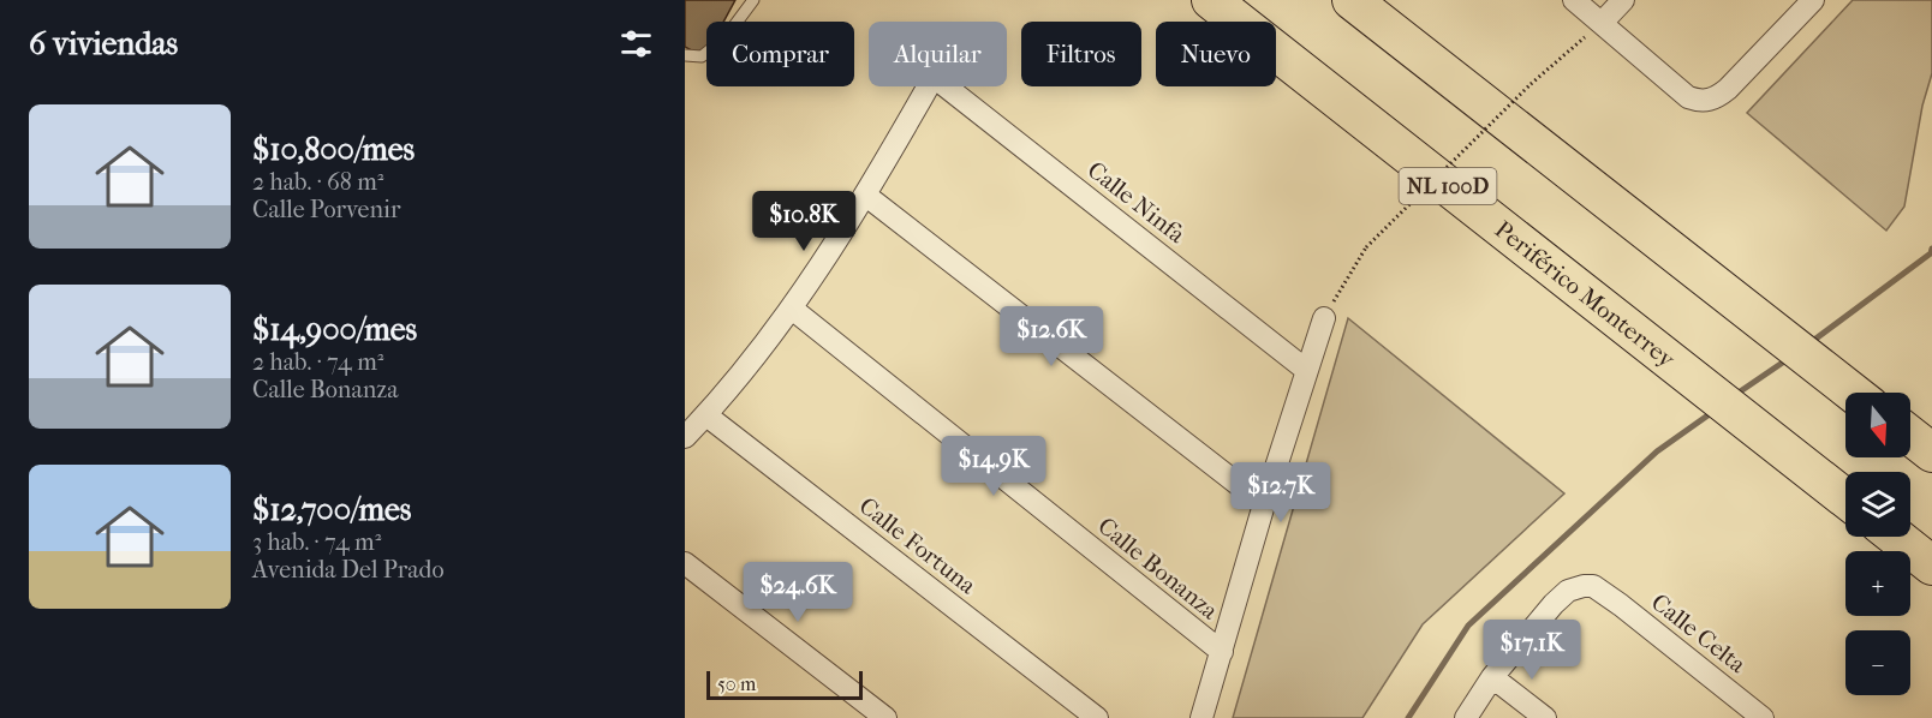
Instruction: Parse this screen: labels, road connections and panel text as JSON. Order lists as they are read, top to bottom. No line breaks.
{"streets":{"highway":["NL 100D","Periférico Monterrey"],"street":["Calle Ninfa","Calle Fortuna","Calle Bonanza","Calle Celta"]},"scale_bar":"50 m","north":"bottom","page":{"heading":"6 viviendas","chip":["Comprar","Alquilar","Filtros","Nuevo"],"list":[{"name":"$10,800/mes","note":"2 hab. · 68 m² · Calle Porvenir"},{"name":"$14,900/mes","note":"2 hab. · 74 m² · Calle Bonanza"},{"name":"$12,700/mes","note":"3 hab. · 74 m² · Avenida Del Prado"}],"price":["$10.8K","$12.6K","$14.9K","$12.7K","$24.6K","$17.1K"],"map_buttons":["+","−"],"scale":"50 m"}}
